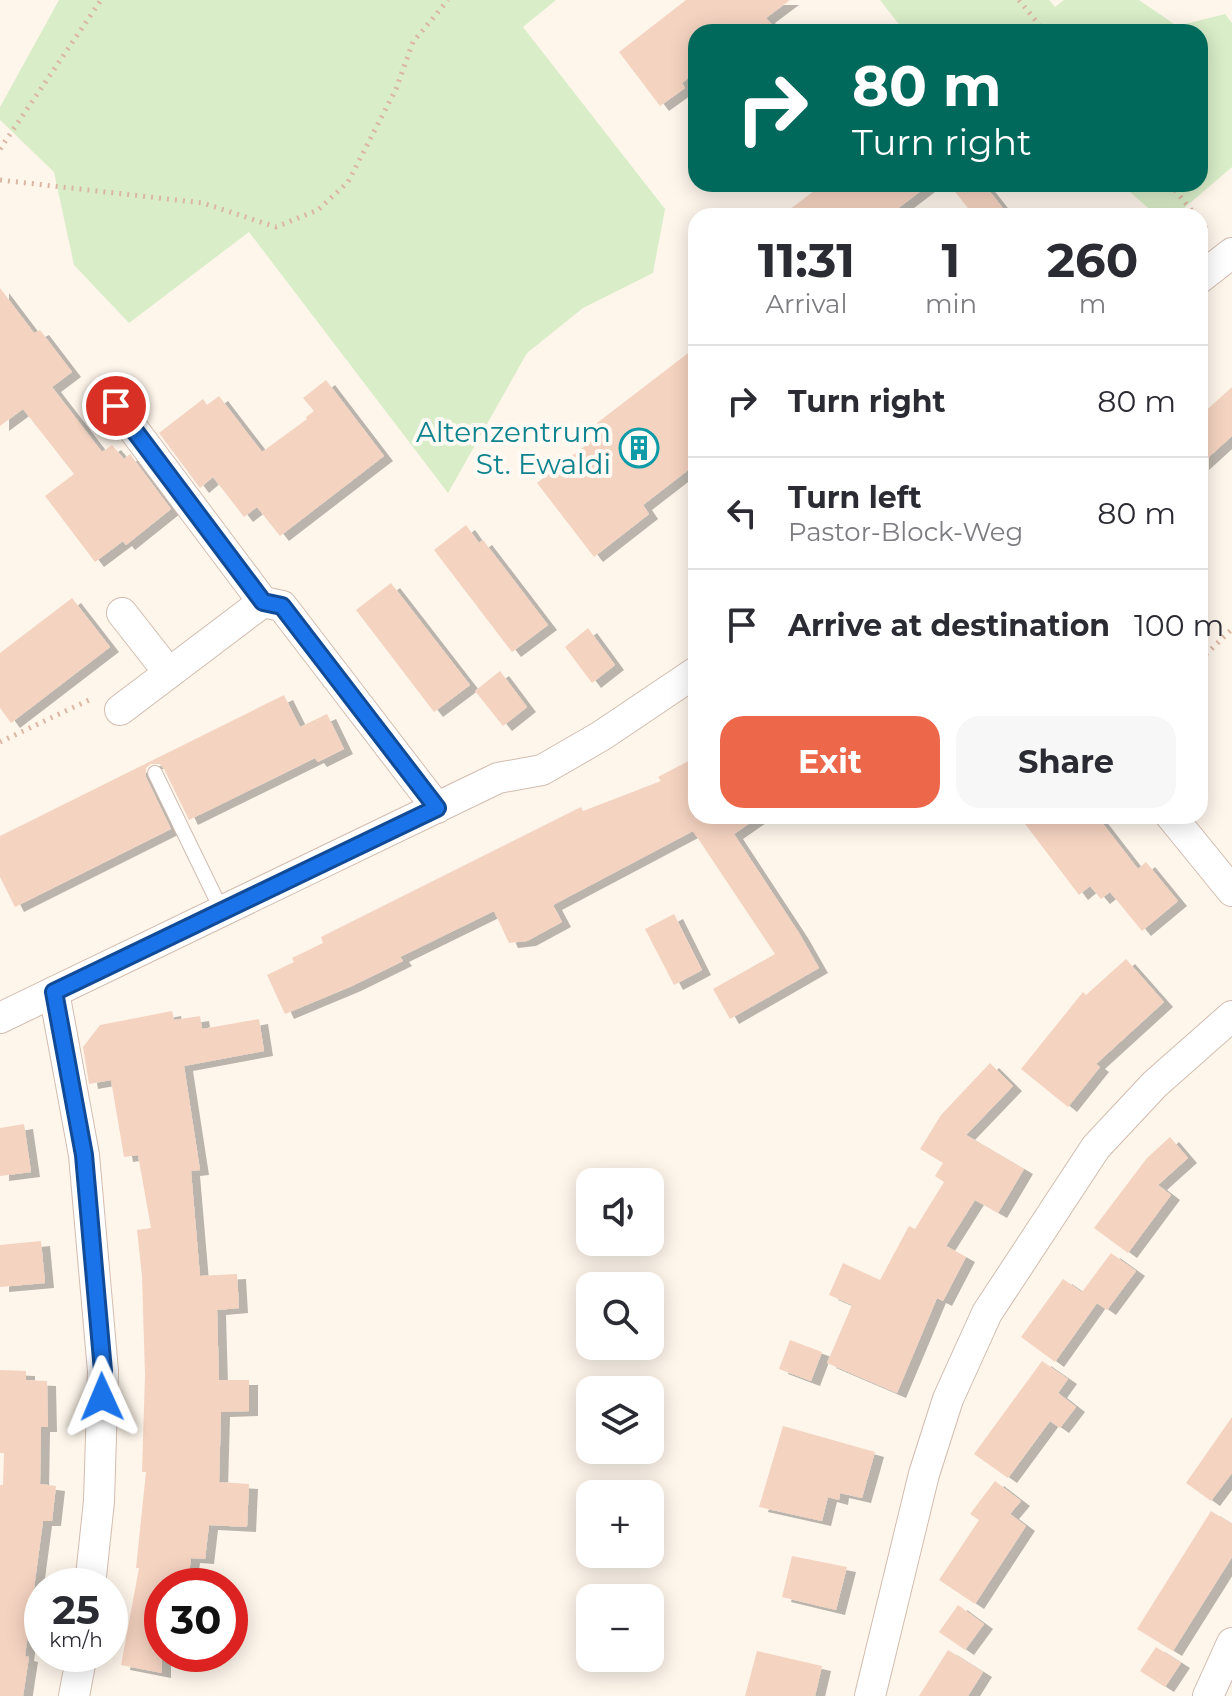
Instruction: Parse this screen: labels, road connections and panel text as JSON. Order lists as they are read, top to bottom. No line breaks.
{"places":{"building":["Altenzentrum St. Ewaldi"]},"page":{"turn":["80 m","Turn right"],"eta":["11:31","Arrival","1","min","260","m"],"list":[{"name":"Turn right","value":"80 m"},{"name":"Turn left","note":"Pastor-Block-Weg","value":"80 m"},{"name":"Arrive at destination","value":"100 m"}],"buttons":["Exit","Share"],"map_buttons":["+","−"],"speed":"25 km/h","limit":"30"}}
